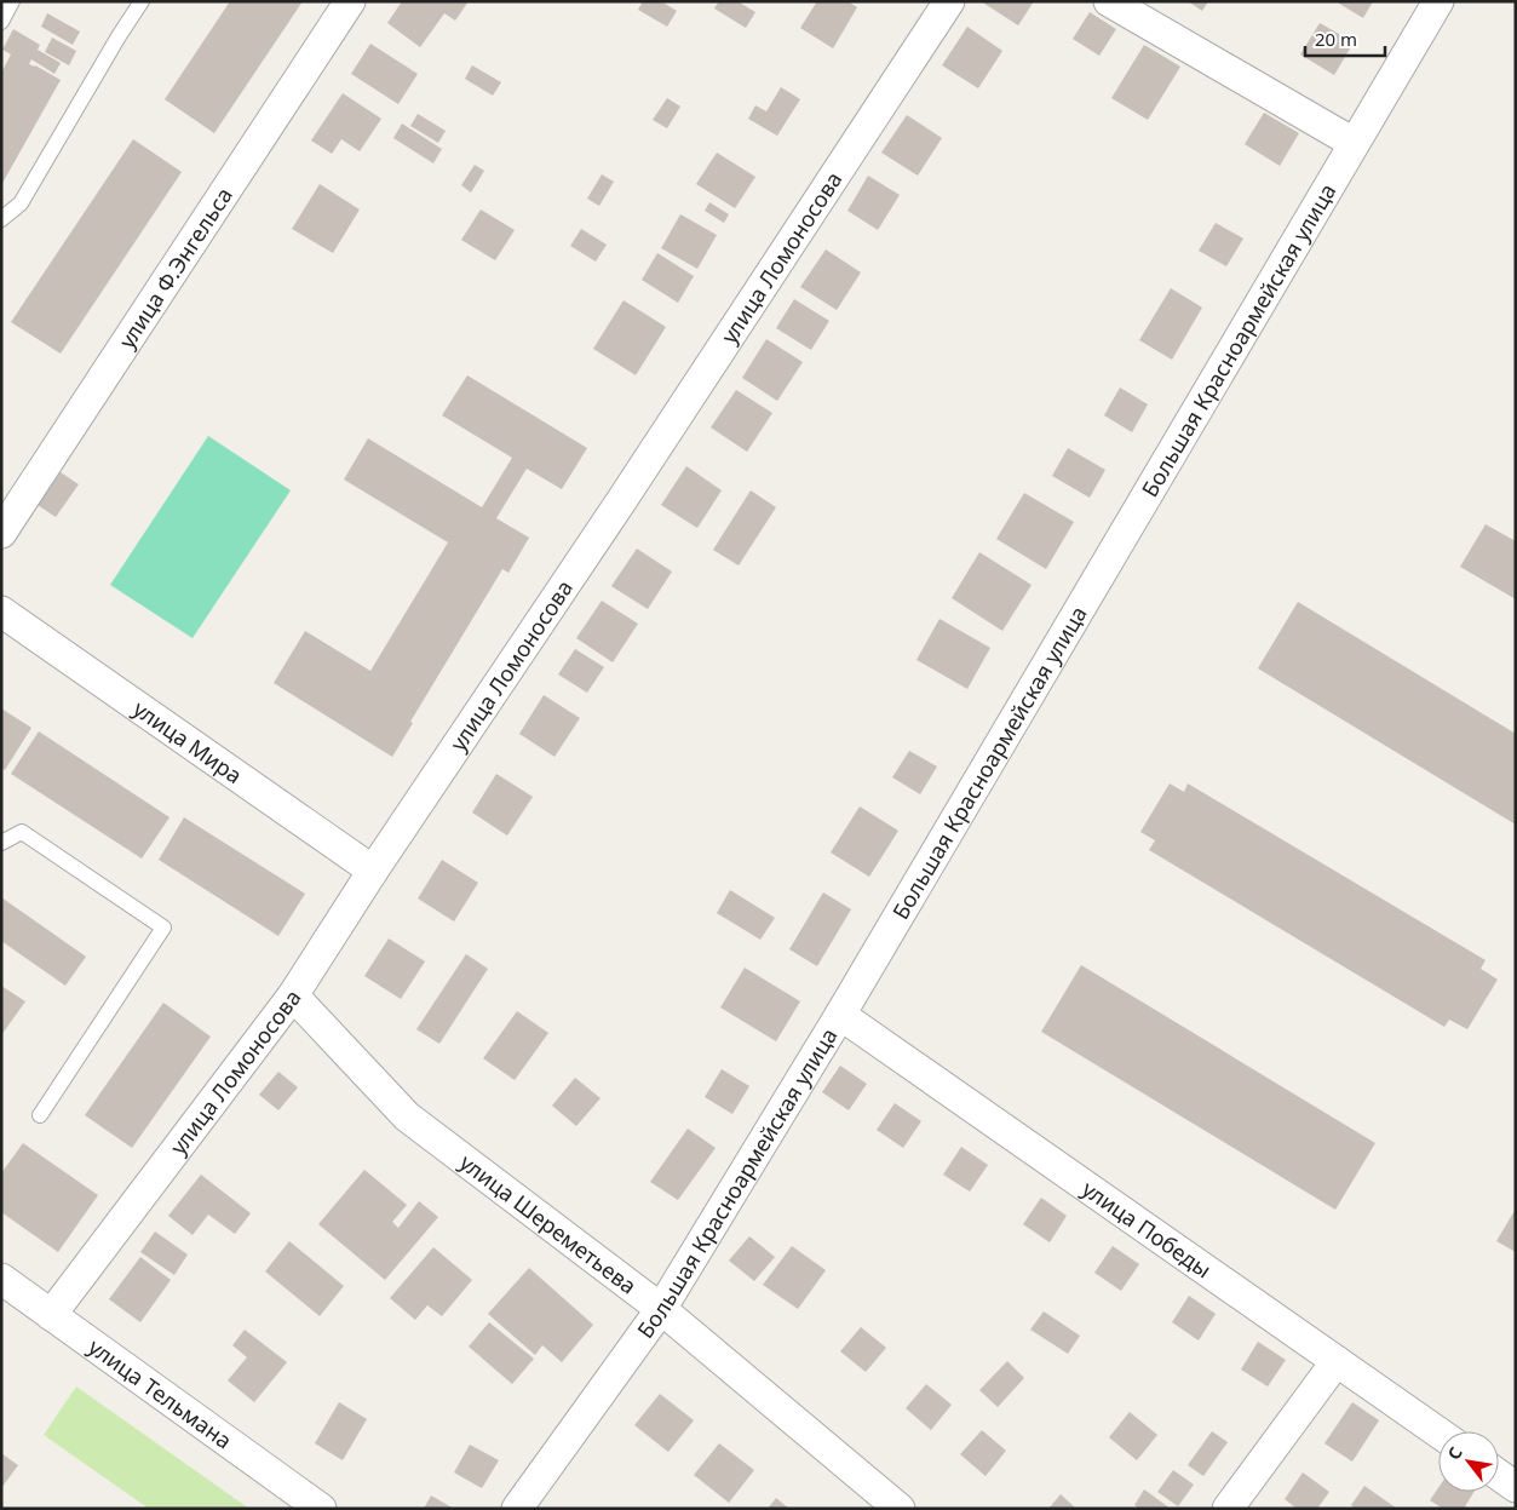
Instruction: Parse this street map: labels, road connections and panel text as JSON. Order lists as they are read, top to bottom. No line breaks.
{"streets":{"street":["улица Ломоносова","улица Ф.Энгельса","Большая Красноармейская улица","улица Мира","улица Шереметьева","улица Победы","улица Тельмана"]},"crossings":[["улица Ломоносова","улица Мира"],["улица Ломоносова","улица Шереметьева"],["улица Ломоносова","улица Тельмана"],["Большая Красноармейская улица","улица Шереметьева"],["Большая Красноармейская улица","улица Победы"]],"scale_bar":"20 m","north":"top left"}
